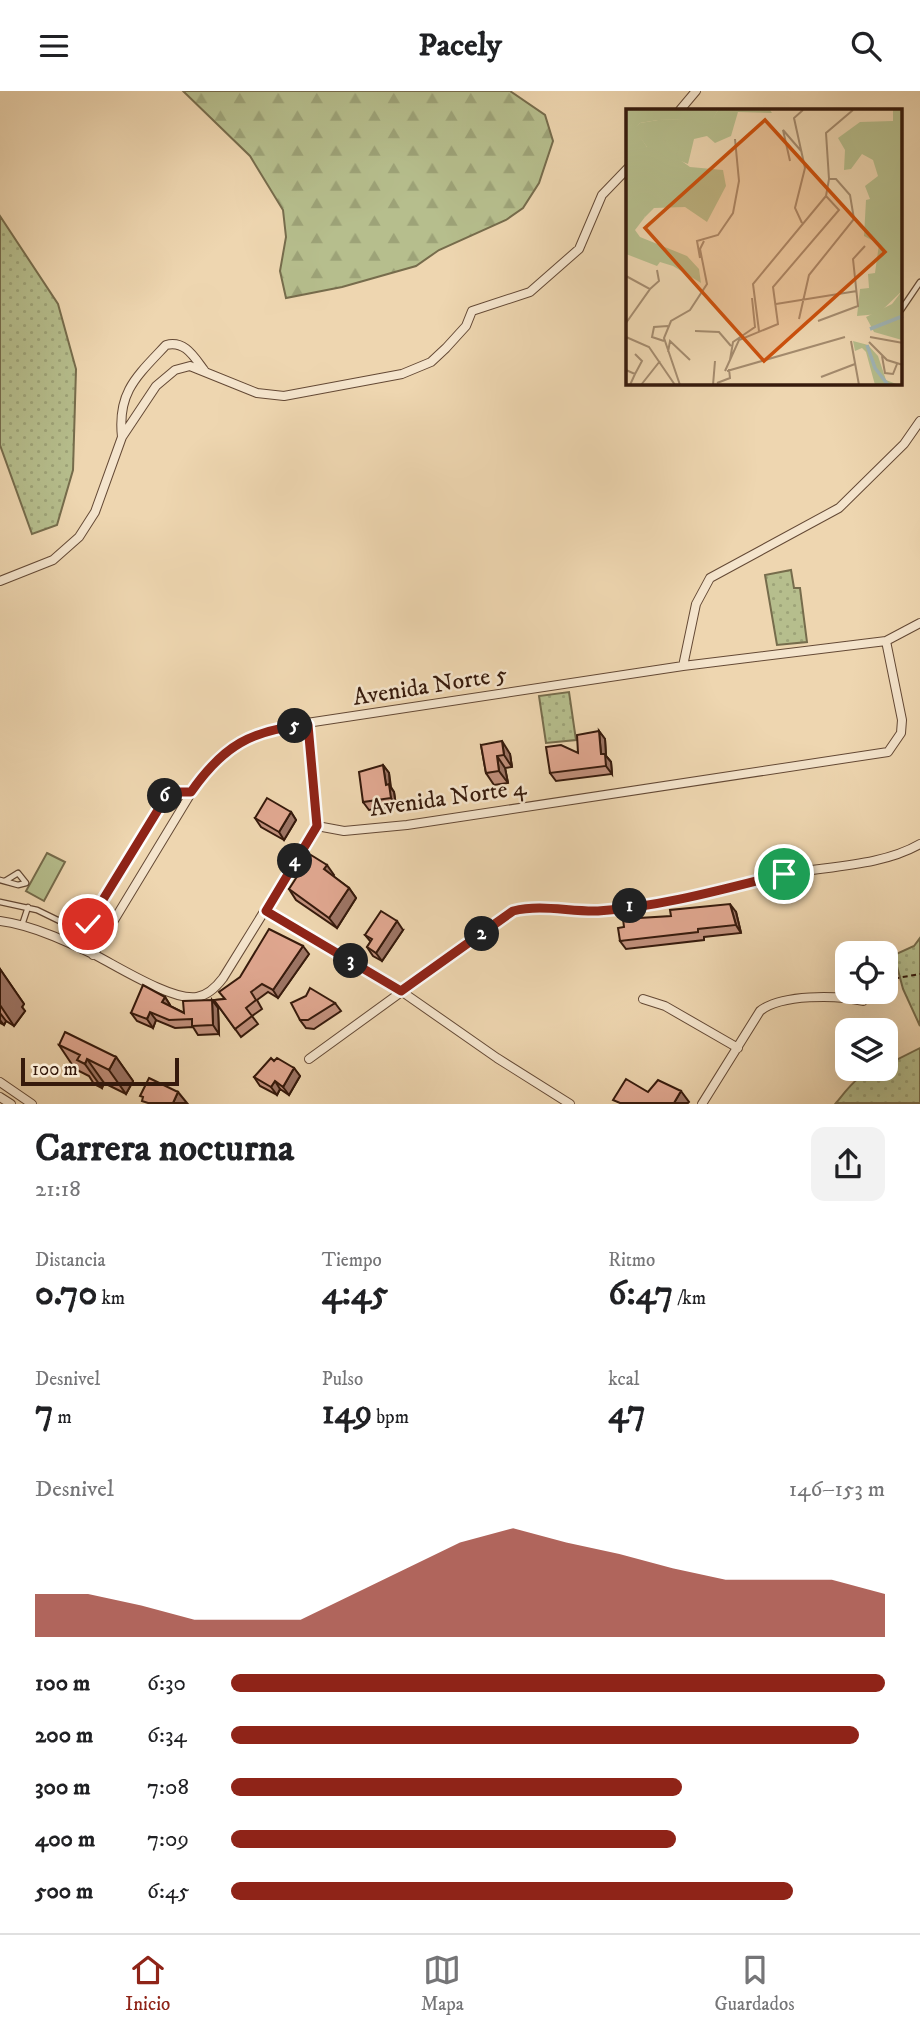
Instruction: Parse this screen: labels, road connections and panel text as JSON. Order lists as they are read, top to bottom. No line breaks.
{"streets":{"street":["Avenida Norte 5","Avenida Norte 4"]},"crossings":[["Avenida Norte 5","Avenida Norte 4"]],"scale_bar":"100 m","page":{"header":"Pacely","pins":["5","6","4","1","2","3"],"scale":"100 m","heading":["Carrera nocturna","21:18"],"stats":[["Distancia","0.70 km"],["Tiempo","4:45"],["Ritmo","6:47 /km"],["Desnivel","7 m"],["Pulso","149 bpm"],["kcal","47"]],"chart":["Desnivel","146–153 m"],"list":[{"name":"100 m","note":"6:30"},{"name":"200 m","note":"6:34"},{"name":"300 m","note":"7:08"},{"name":"400 m","note":"7:09"},{"name":"500 m","note":"6:45"}],"tabs":["Inicio","Mapa","Guardados"]}}
